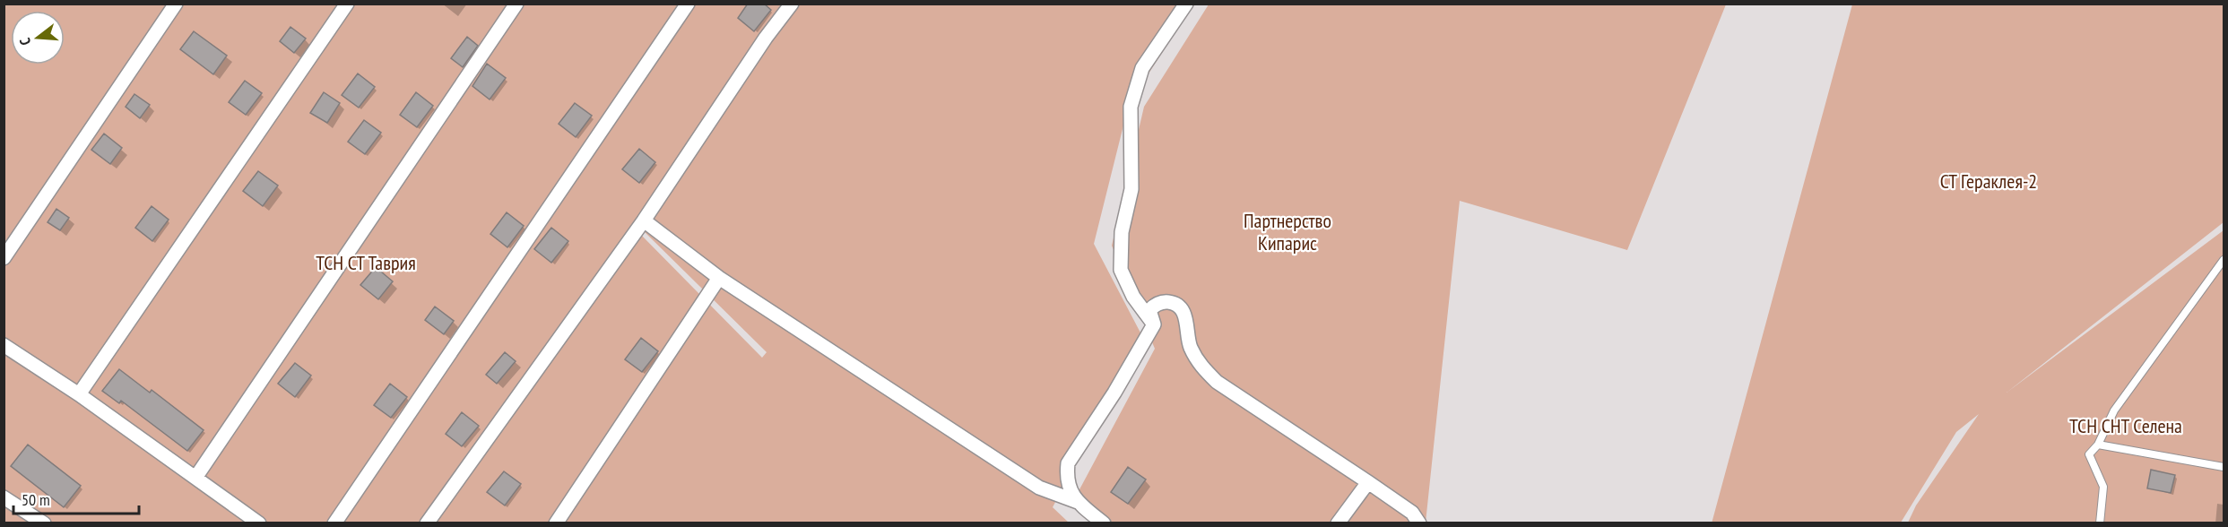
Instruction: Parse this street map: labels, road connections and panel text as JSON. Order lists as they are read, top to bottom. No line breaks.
{"parks":["СТ Гераклея-2","Партнерство Кипарис","ТСН СТ Таврия","ТСН СНТ Селена"],"scale_bar":"50 m","north":"left"}
